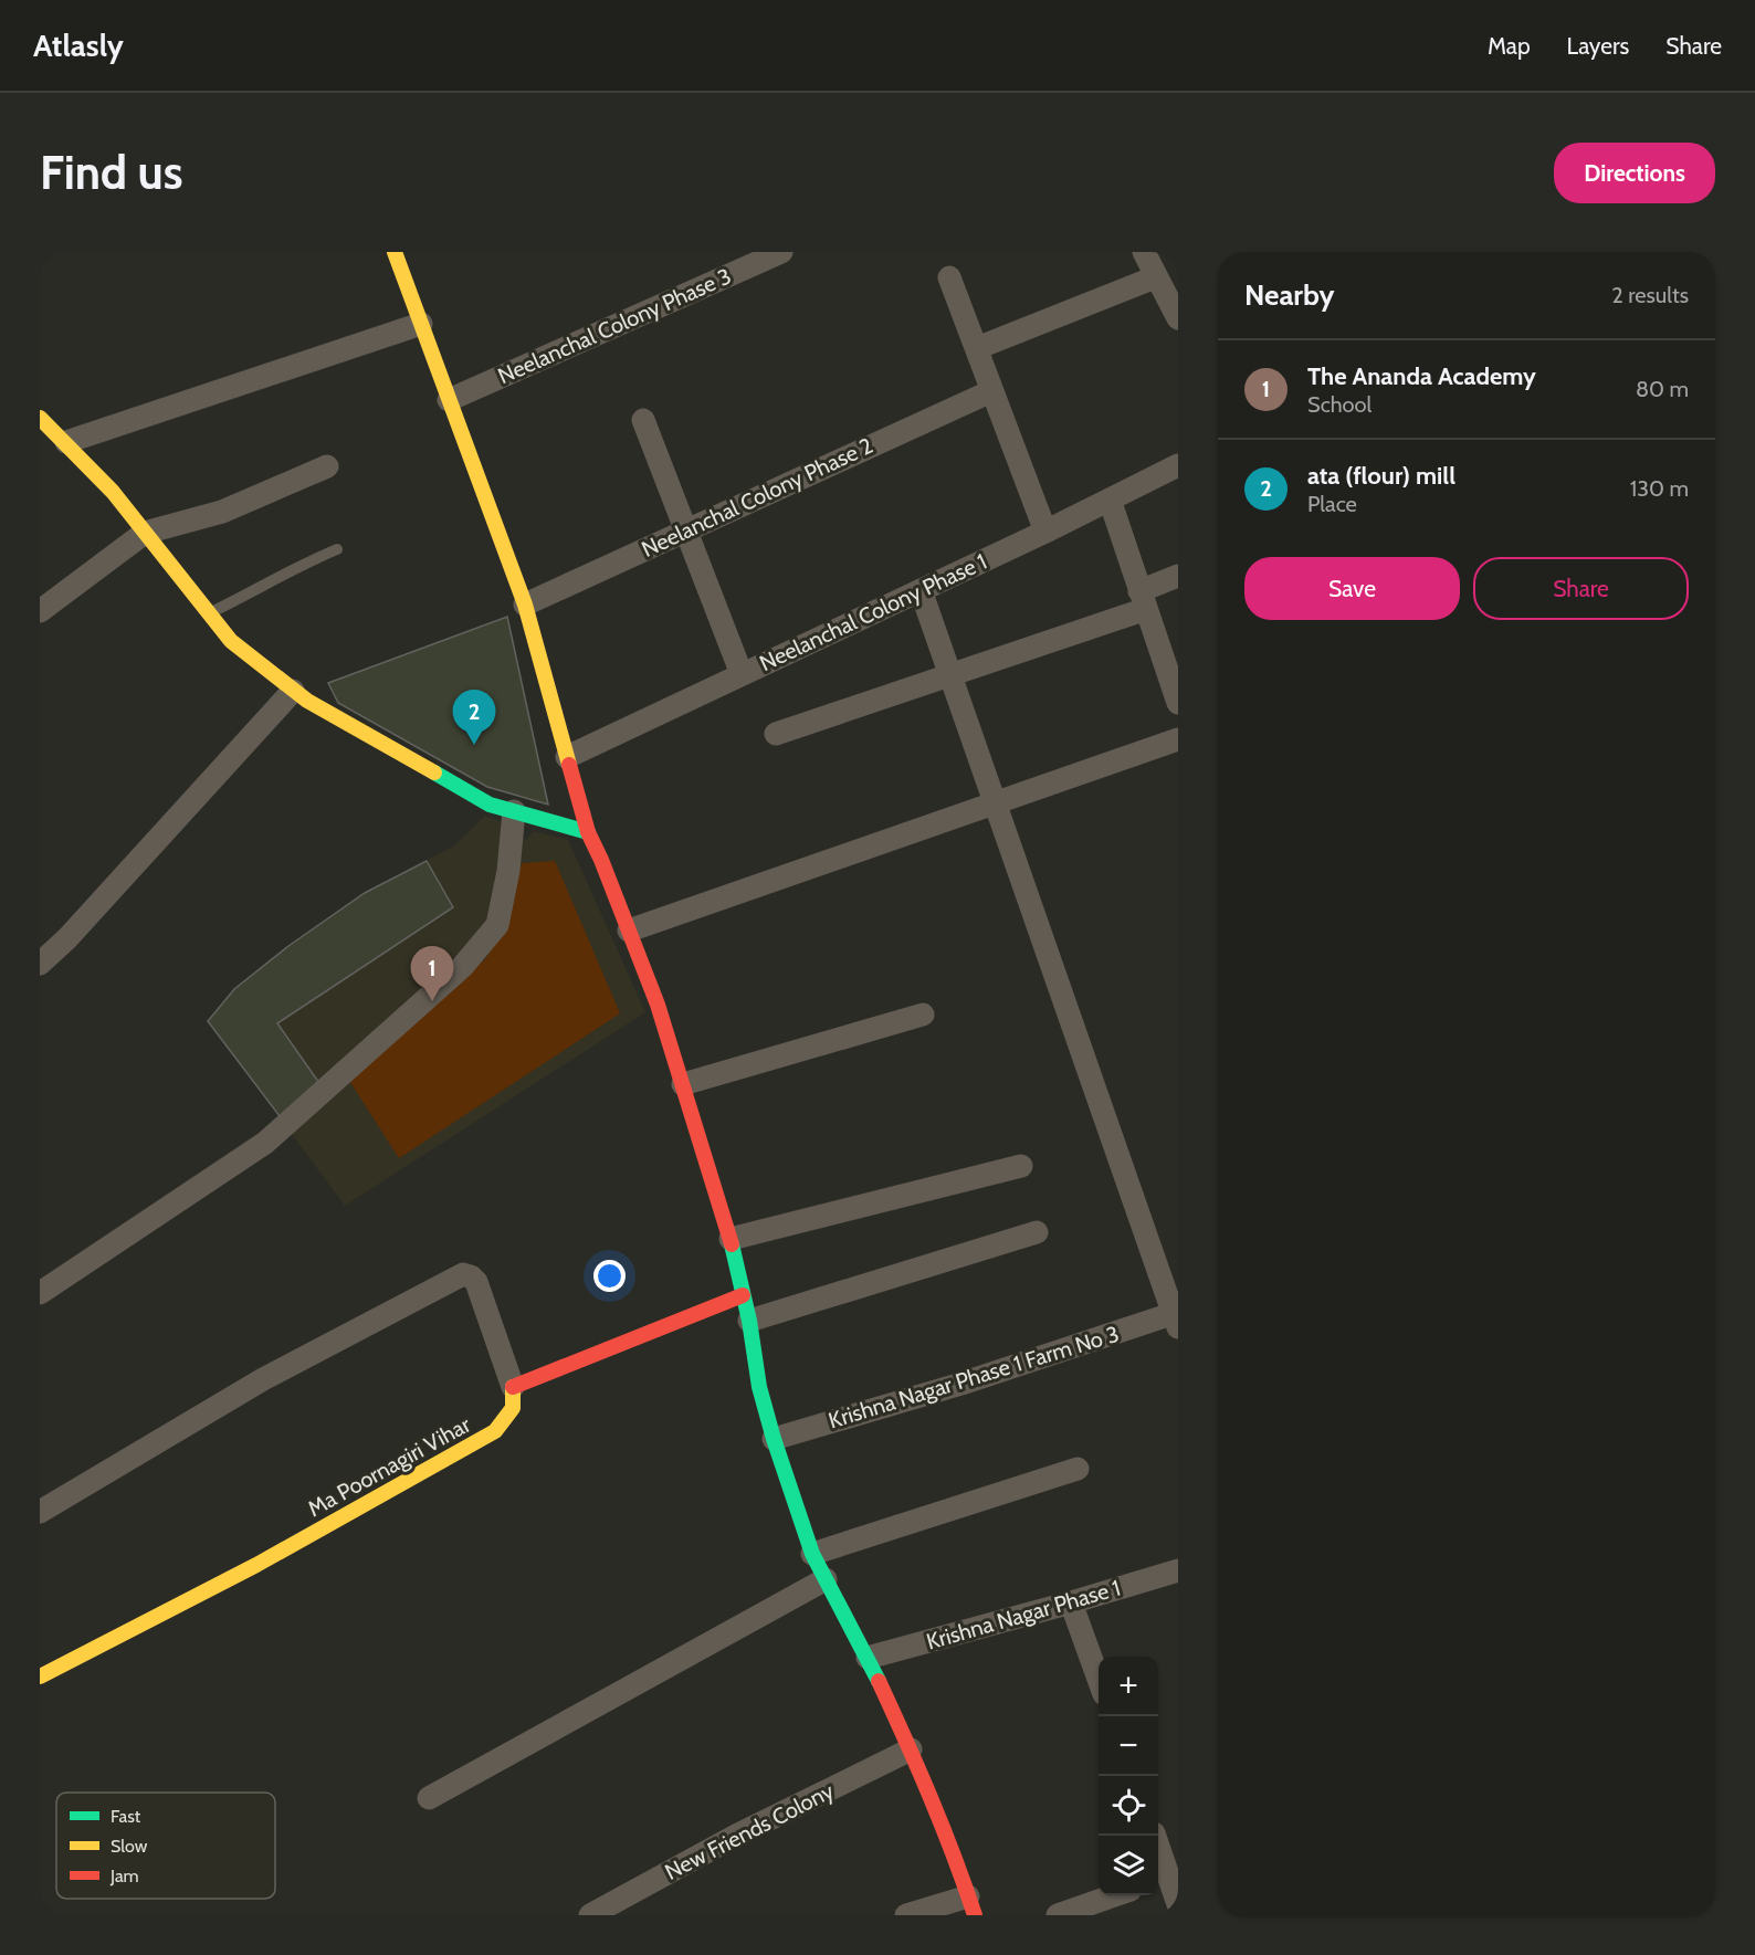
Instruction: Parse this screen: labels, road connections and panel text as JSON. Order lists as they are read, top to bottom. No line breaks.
{"streets":{"street":["Neelanchal Colony Phase 3","Neelanchal Colony Phase 2","Neelanchal Colony Phase 1","Krishna Nagar Phase 1 Farm No 3","Ma Poornagiri Vihar","Krishna Nagar Phase 1","New Friends Colony"]},"legend":["Fast","Slow","Jam"],"page":{"header":"Atlasly","nav":["Map","Layers","Share"],"buttons":["Directions",["Save","Share"]],"title":"Find us","heading":["Nearby","2 results"],"list":[{"mark":"1","name":"The Ananda Academy","note":"School","value":"80 m"},{"mark":"2","name":"ata (flour) mill","note":"Place","value":"130 m"}],"pins":["2","1"],"map_buttons":["+","−"]}}
